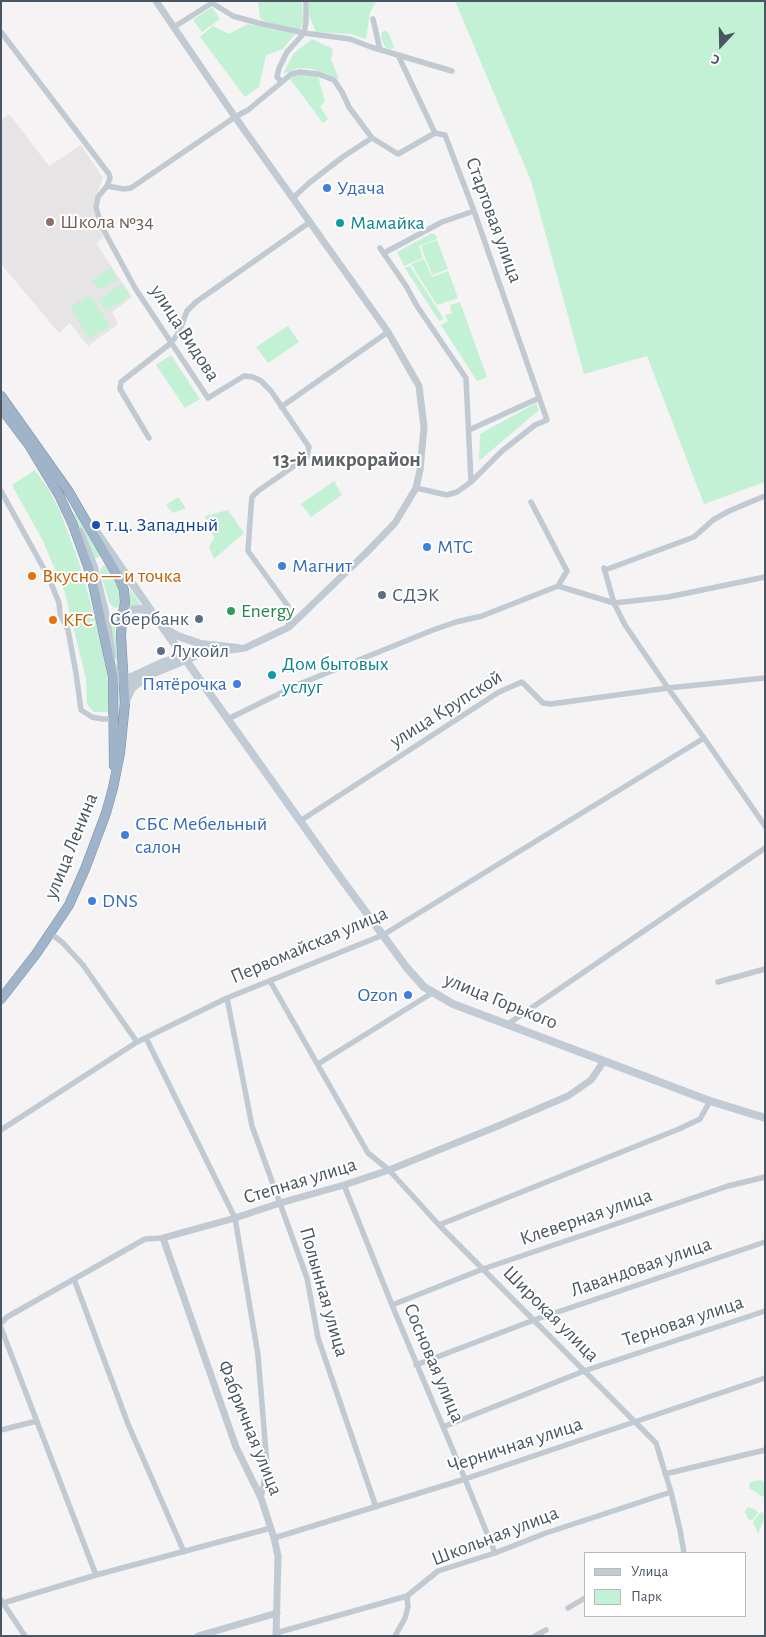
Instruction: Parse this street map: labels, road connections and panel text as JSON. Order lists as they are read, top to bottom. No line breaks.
{"streets":{"highway":["улица Ленина"],"main road":["улица Горького"],"street":["Стартовая улица","улица Видова","улица Крупской","Первомайская улица","Степная улица","Клеверная улица","Лавандовая улица","Полынная улица","Широкая улица","Терновая улица","Сосновая улица","Фабричная улица","Черничная улица","Школьная улица"]},"crossings":[["улица Крупской","улица Горького"],["Первомайская улица","улица Горького"],["Первомайская улица","Полынная улица"],["Первомайская улица","Широкая улица"],["улица Горького","Степная улица"],["Степная улица","Полынная улица"],["Степная улица","Широкая улица"],["Степная улица","Сосновая улица"],["Степная улица","Фабричная улица"],["Клеверная улица","Широкая улица"],["Клеверная улица","Сосновая улица"],["Лавандовая улица","Широкая улица"],["Лавандовая улица","Сосновая улица"],["Полынная улица","Черничная улица"],["Широкая улица","Терновая улица"],["Широкая улица","Черничная улица"],["Широкая улица","Школьная улица"],["Терновая улица","Сосновая улица"],["Сосновая улица","Черничная улица"],["Сосновая улица","Школьная улица"],["Фабричная улица","Черничная улица"],["Фабричная улица","Школьная улица"]],"districts":["13-й микрорайон"],"places":["Удача","Школа №34","Мамайка","т.ц. Западный","МТС","Магнит","Вкусно — и точка","СДЭК","Energy","Сбербанк","KFC","Лукойл","Дом бытовых услуг","Пятёрочка","СБС Мебельный салон","DNS","Ozon"],"legend":["Улица","Парк"],"north":"bottom"}
